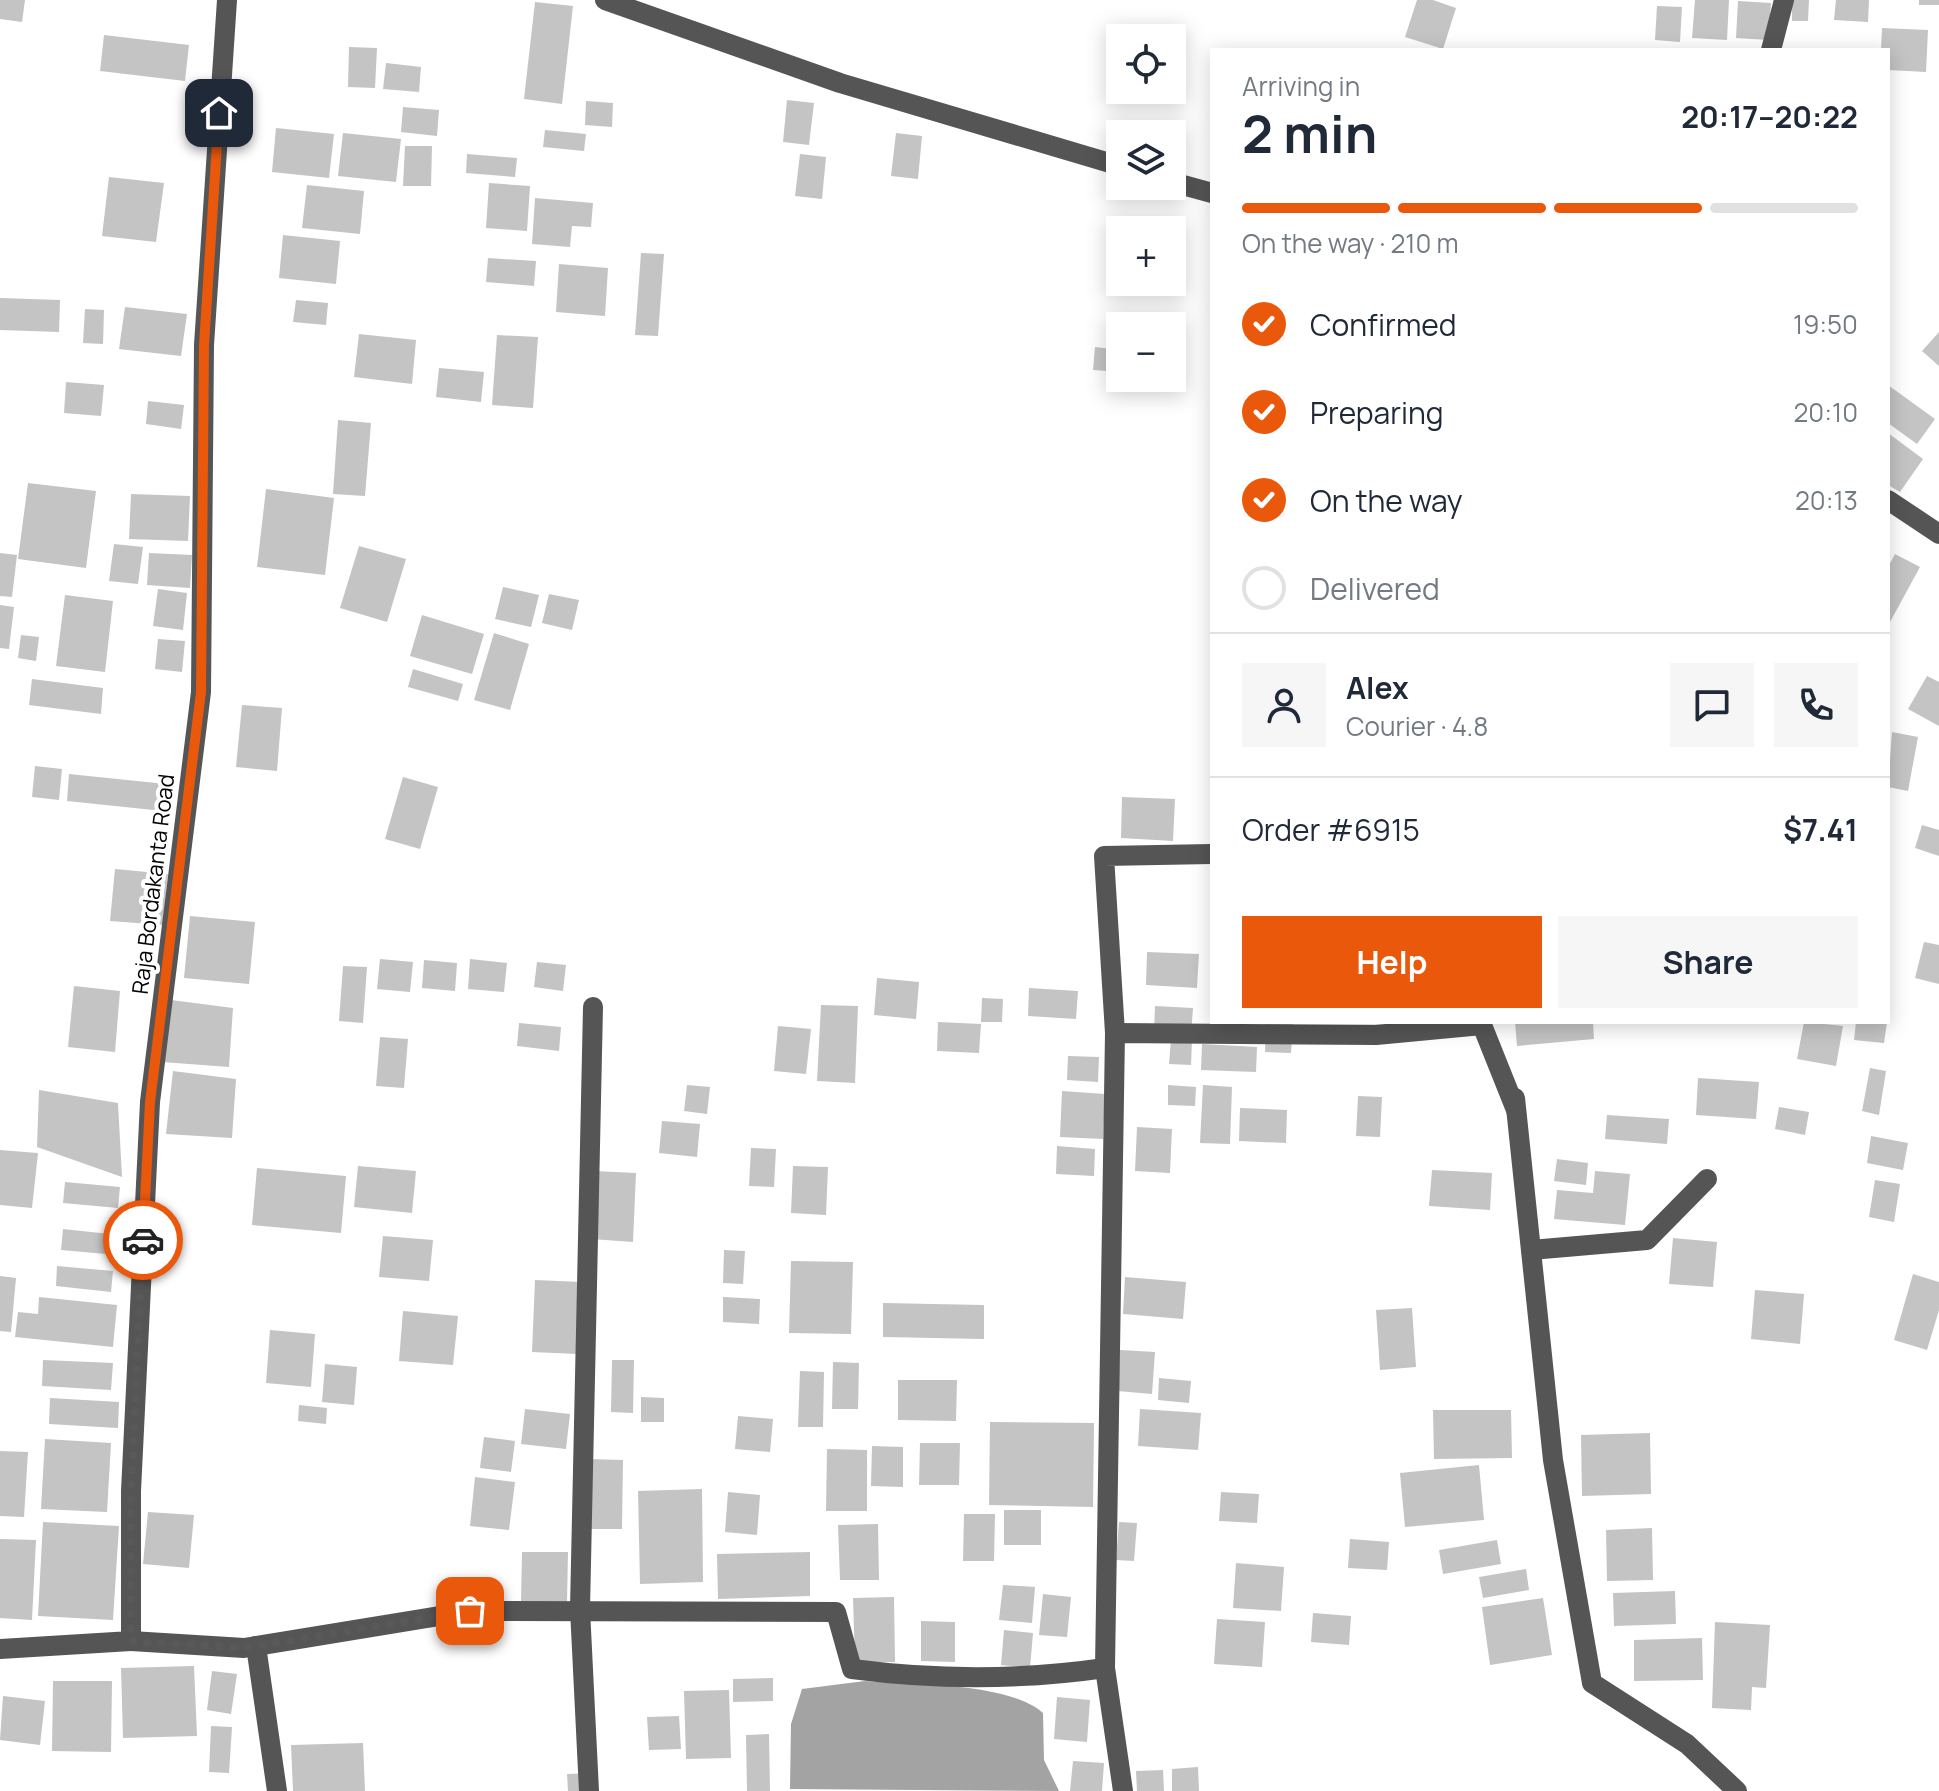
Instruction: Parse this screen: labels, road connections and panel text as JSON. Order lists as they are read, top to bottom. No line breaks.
{"streets":{"street":["Raja Bordakanta Road"]},"page":{"map_buttons":["+","−"],"heading":["2 min","Arriving in","20:17–20:22"],"panel":["Alex","Courier · 4.8","Order #6915","$7.41"],"bar":"On the way · 210 m","list":[["Confirmed","19:50"],["Preparing","20:10"],["On the way","20:13"],"Delivered"],"buttons":["Help","Share"]}}
